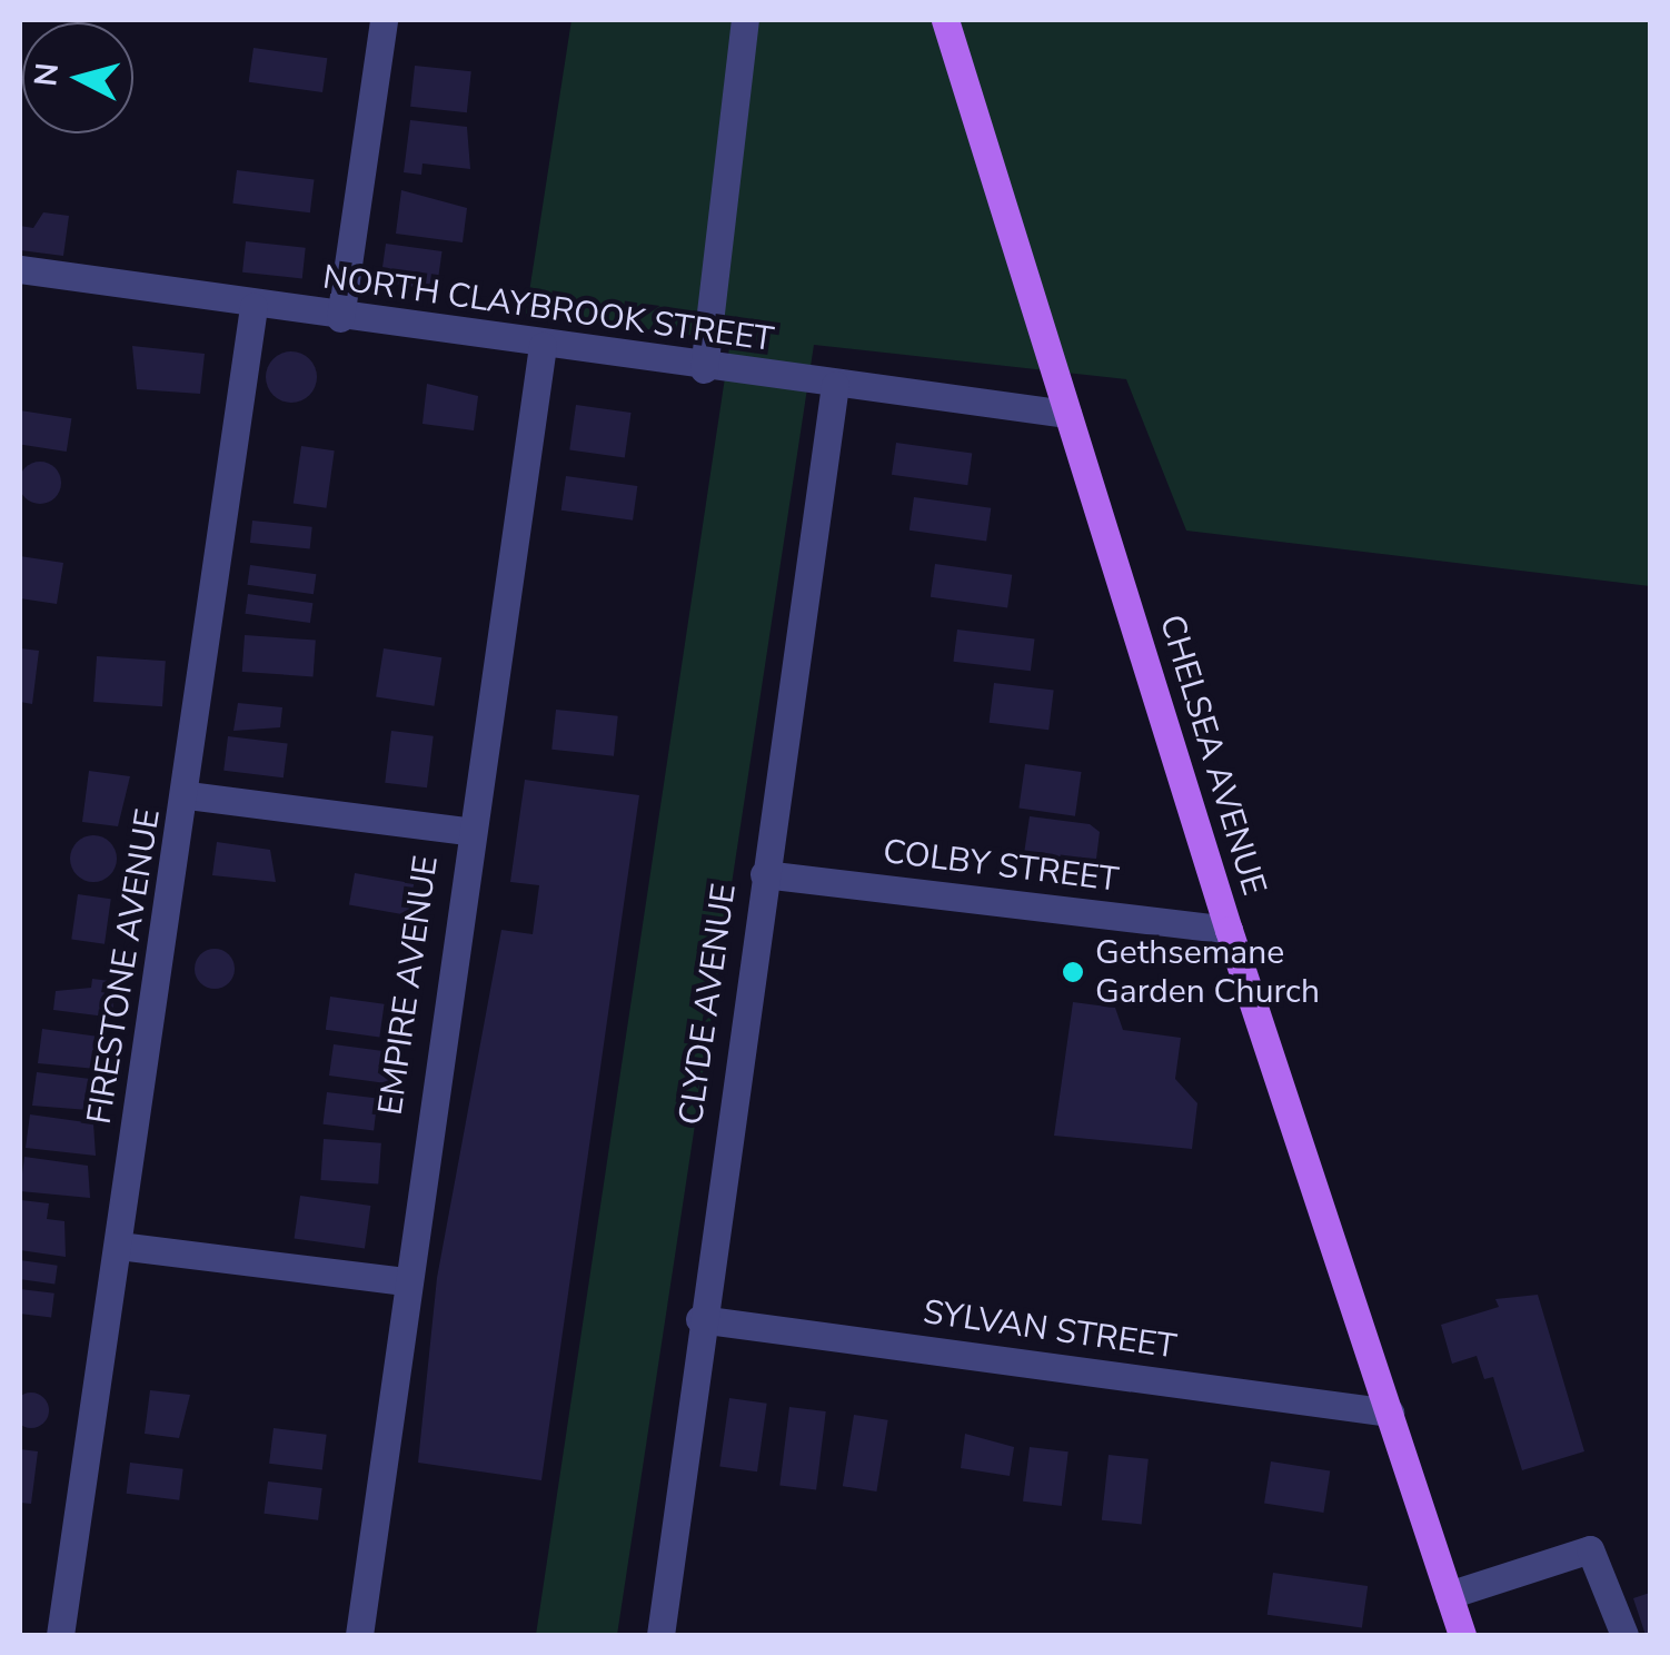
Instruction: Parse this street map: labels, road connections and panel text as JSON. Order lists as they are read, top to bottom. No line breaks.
{"streets":{"main road":["CHELSEA AVENUE"],"street":["NORTH CLAYBROOK STREET","COLBY STREET","FIRESTONE AVENUE","EMPIRE AVENUE","CLYDE AVENUE","SYLVAN STREET"]},"crossings":[["NORTH CLAYBROOK STREET","CHELSEA AVENUE"],["NORTH CLAYBROOK STREET","FIRESTONE AVENUE"],["NORTH CLAYBROOK STREET","EMPIRE AVENUE"],["NORTH CLAYBROOK STREET","CLYDE AVENUE"],["CHELSEA AVENUE","COLBY STREET"],["CHELSEA AVENUE","SYLVAN STREET"],["COLBY STREET","CLYDE AVENUE"],["CLYDE AVENUE","SYLVAN STREET"]],"places":["Gethsemane Garden Church"],"north":"left"}
